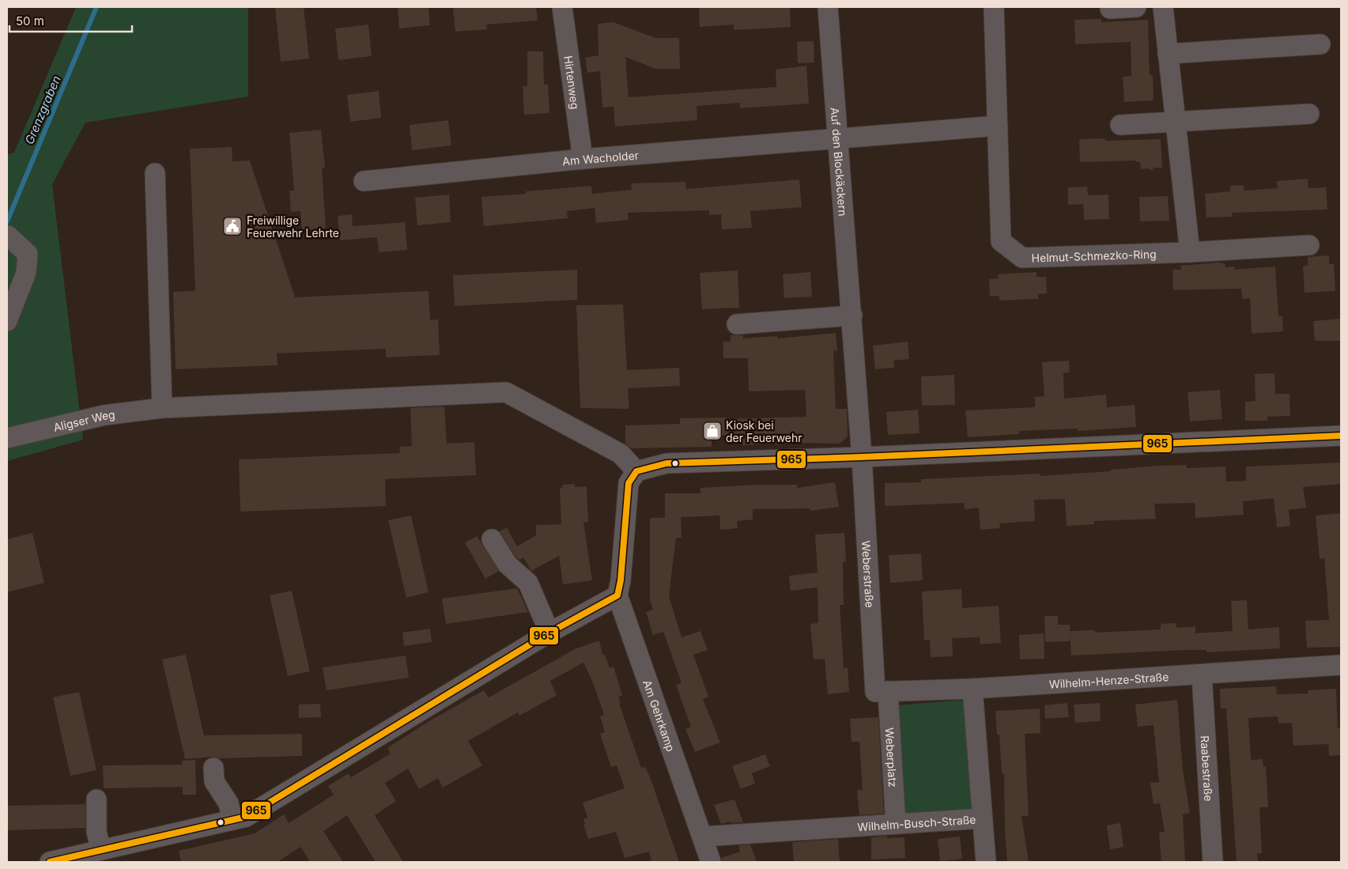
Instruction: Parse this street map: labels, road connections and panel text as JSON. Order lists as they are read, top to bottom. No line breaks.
{"streets":{"street":["Hirtenweg","Am Wacholder","Auf den Blockäckern","Helmut-Schmezko-Ring","Aligser Weg","Weberstraße","Wilhelm-Henze-Straße","Am Gehrkamp","Weberplatz","Raabestraße","Wilhelm-Busch-Straße"]},"crossings":[["Hirtenweg","Am Wacholder"],["Am Wacholder","Auf den Blockäckern"],["Auf den Blockäckern","Weberstraße"],["Weberstraße","Wilhelm-Henze-Straße"],["Weberstraße","Weberplatz"],["Wilhelm-Henze-Straße","Weberplatz"],["Wilhelm-Henze-Straße","Raabestraße"],["Wilhelm-Henze-Straße","Wilhelm-Busch-Straße"],["Am Gehrkamp","Wilhelm-Busch-Straße"],["Weberplatz","Wilhelm-Busch-Straße"]],"water":["Grenzgraben"],"places":{"public building":["Freiwillige Feuerwehr Lehrte"],"shop":["Kiosk bei der Feuerwehr"]},"lines":["transit line 965"],"scale_bar":"50 m"}
